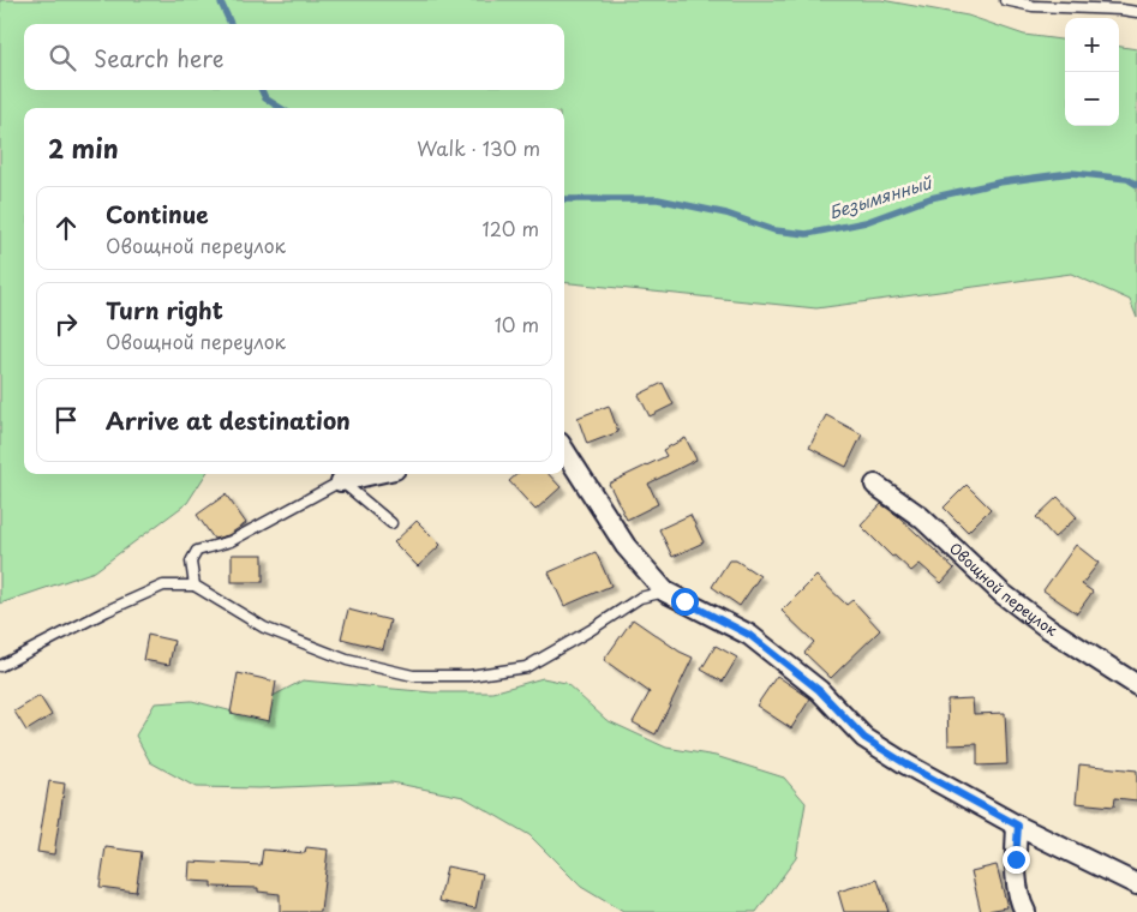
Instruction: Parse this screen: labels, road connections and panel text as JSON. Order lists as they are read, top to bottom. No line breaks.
{"streets":{"street":["Овощной переулок"]},"water":["Безымянный"],"page":{"map_buttons":["+","−"],"search":"Search here","heading":["2 min","Walk · 130 m"],"list":[["Continue","Овощной переулок","120 m"],["Turn right","Овощной переулок","10 m"],"Arrive at destination"]}}
